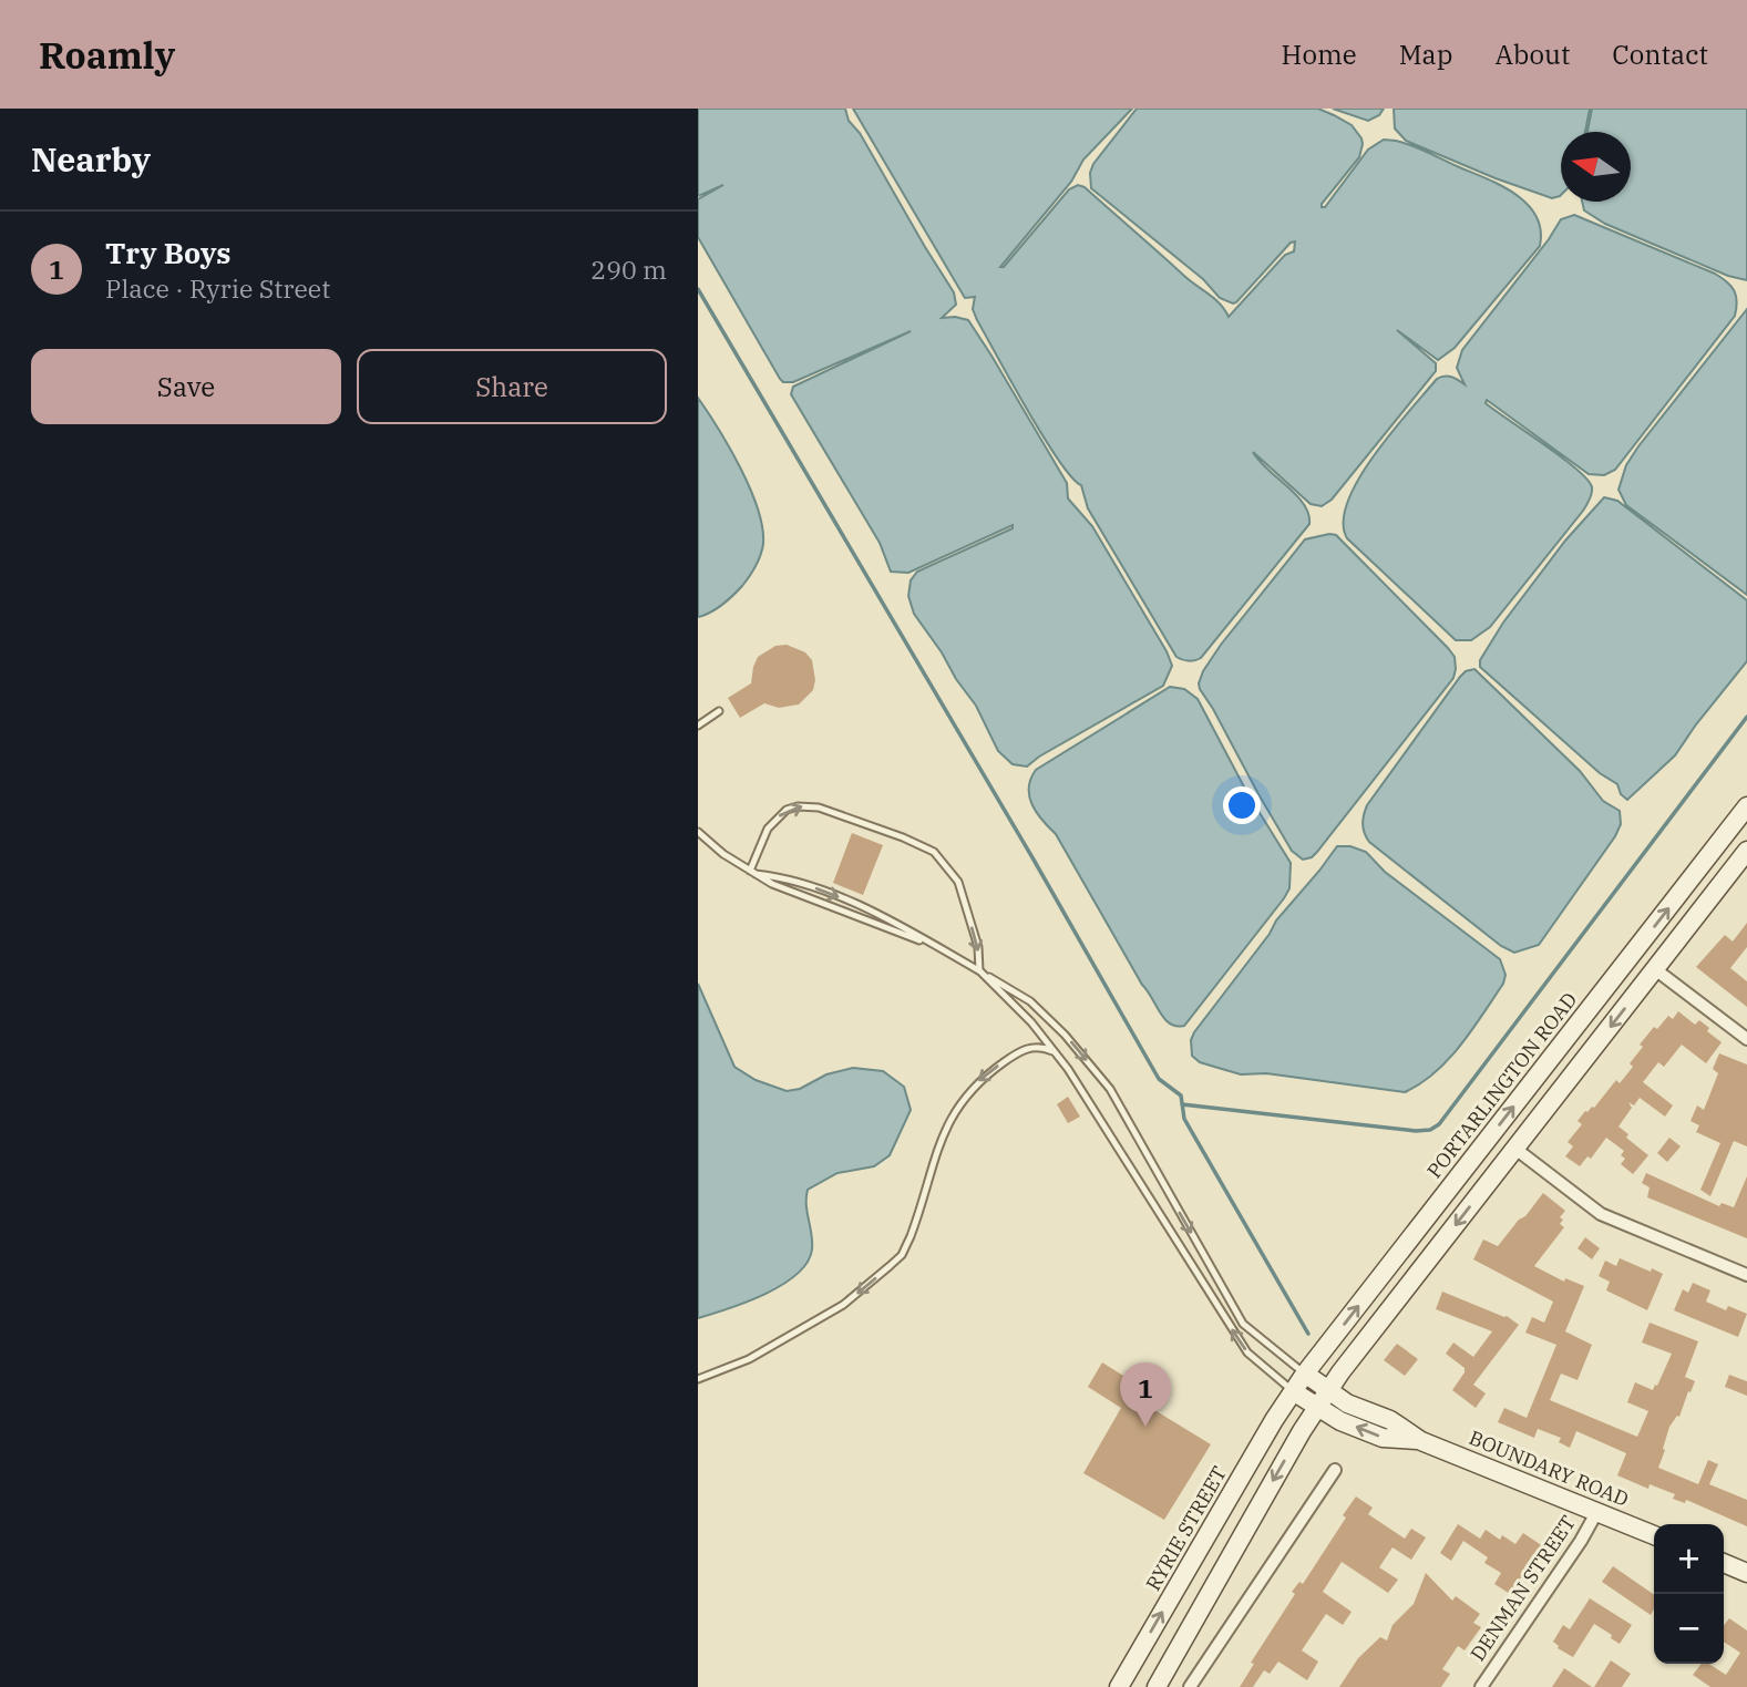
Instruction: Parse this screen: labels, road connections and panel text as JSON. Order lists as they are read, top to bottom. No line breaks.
{"streets":{"main road":["PORTARLINGTON ROAD","BOUNDARY ROAD","RYRIE STREET"],"street":["DENMAN STREET"]},"crossings":[["PORTARLINGTON ROAD","BOUNDARY ROAD"],["PORTARLINGTON ROAD","RYRIE STREET"],["BOUNDARY ROAD","RYRIE STREET"],["BOUNDARY ROAD","DENMAN STREET"]],"north":"left","page":{"header":"Roamly","nav":["Home","Map","About","Contact"],"heading":"Nearby","list":[{"mark":"1","name":"Try Boys","note":"Place · Ryrie Street","value":"290 m"}],"buttons":["Save","Share"],"pins":"1","map_buttons":["+","−"]}}
